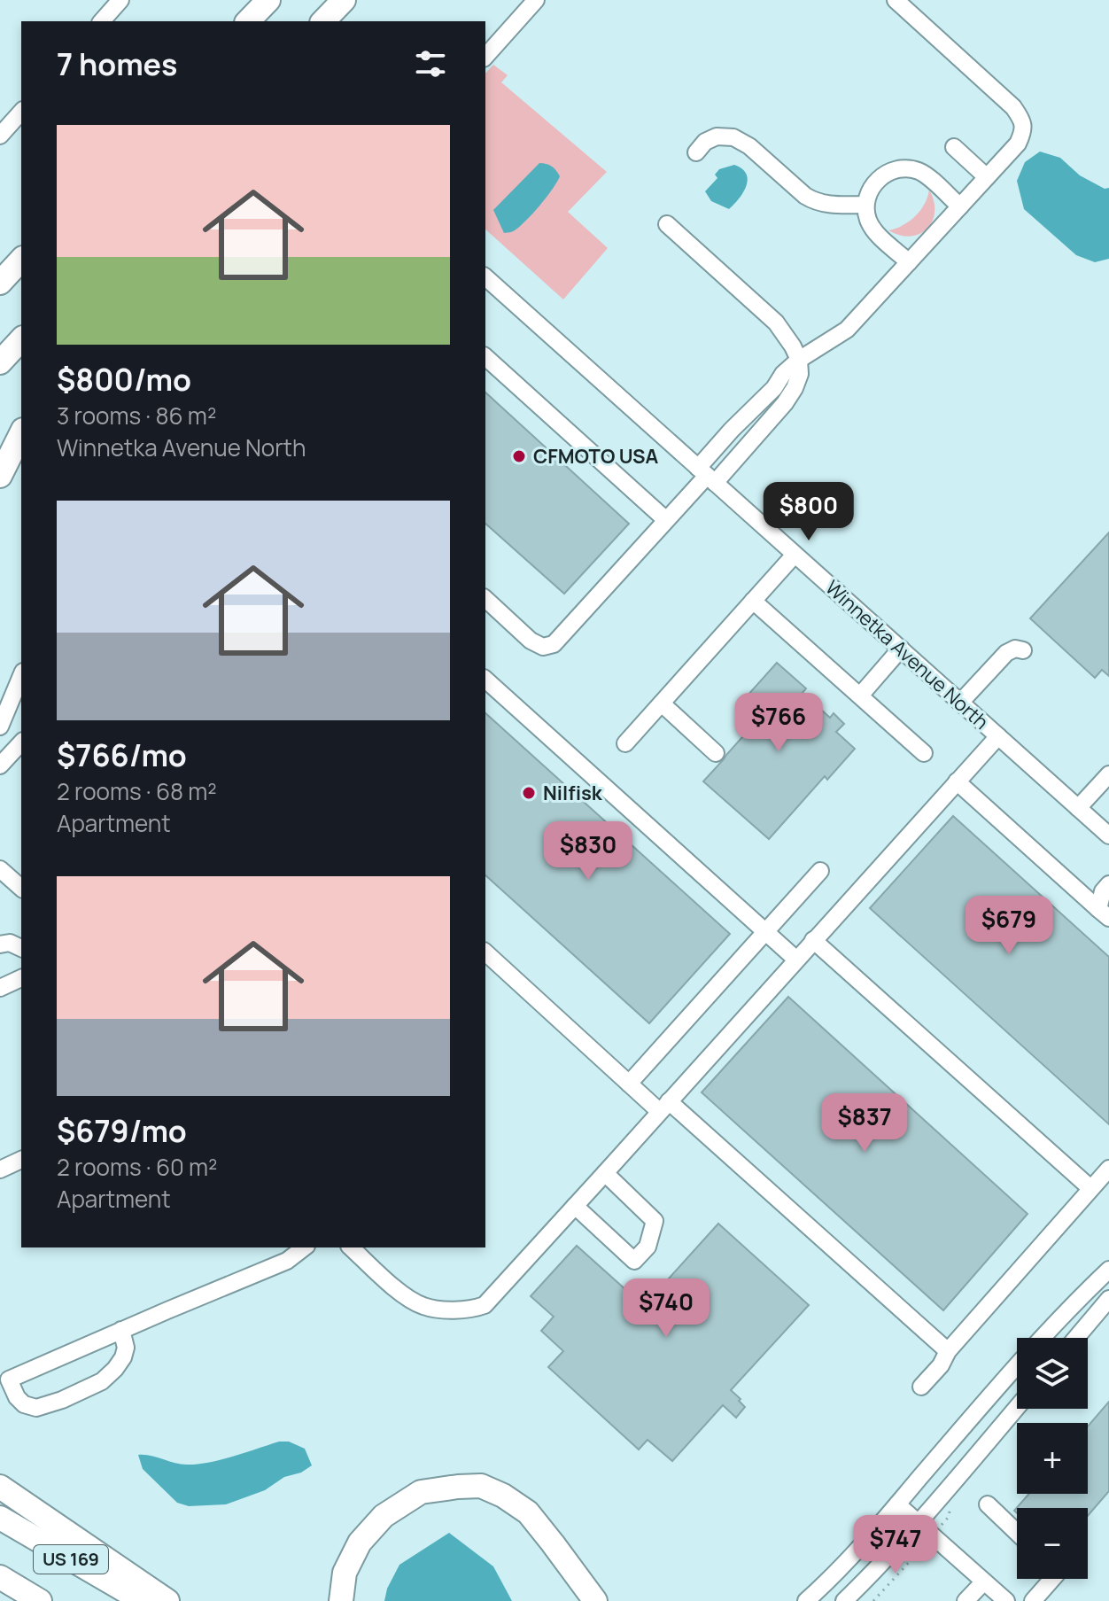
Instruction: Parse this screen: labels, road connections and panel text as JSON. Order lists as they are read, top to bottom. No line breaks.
{"streets":{"highway":["US 169"],"street":["Winnetka Avenue North"]},"places":["CFMOTO USA","Nilfisk"],"page":{"heading":"7 homes","list":[{"name":"$800/mo","note":"3 rooms · 86 m² · Winnetka Avenue North"},{"name":"$766/mo","note":"2 rooms · 68 m² · Apartment"},{"name":"$679/mo","note":"2 rooms · 60 m² · Apartment"}],"price":["$800","$766","$830","$679","$837","$740","$747"],"map_buttons":["+","−"]}}
